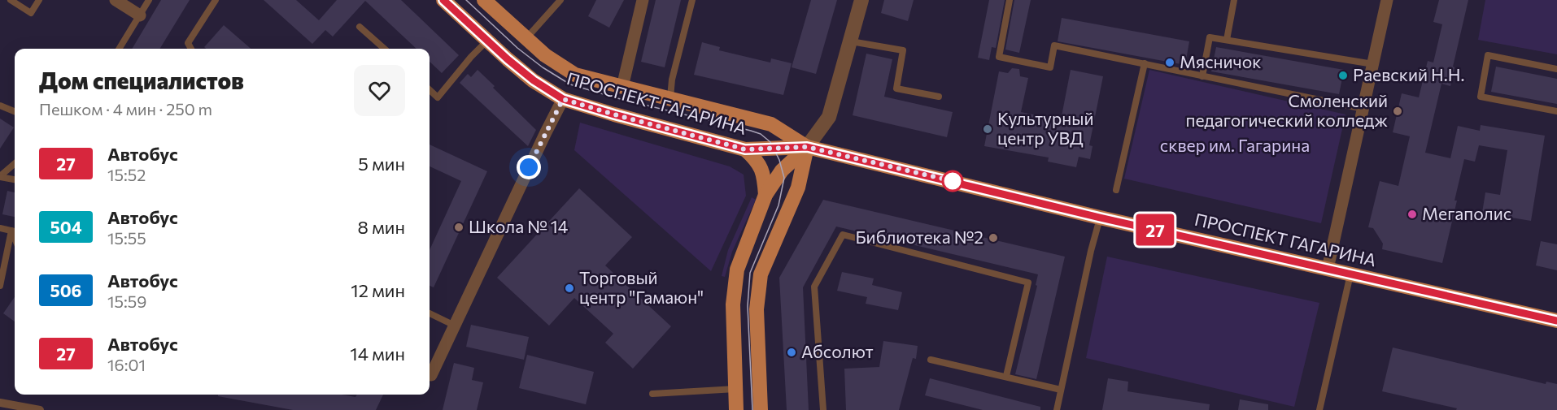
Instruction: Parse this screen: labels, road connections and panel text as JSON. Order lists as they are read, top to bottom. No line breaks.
{"streets":{"main road":["ПРОСПЕКТ ГАГАРИНА"]},"parks":["сквер им. Гагарина"],"places":["Мясничок","Раевский Н.Н.","Смоленский педагогический колледж","Культурный центр УВД","Мегаполис","Школа № 14","Библиотека №2","Торговый центр \"Гамаюн\"","Абсолют"],"lines":["bus line 27"],"page":{"on_map":"27","heading":["Дом специалистов","Пешком · 4 мин · 250 m"],"list":[{"mark":"27","name":"Автобус","note":"15:52","value":"5 мин"},{"mark":"504","name":"Автобус","note":"15:55","value":"8 мин"},{"mark":"506","name":"Автобус","note":"15:59","value":"12 мин"},{"mark":"27","name":"Автобус","note":"16:01","value":"14 мин"}]}}
